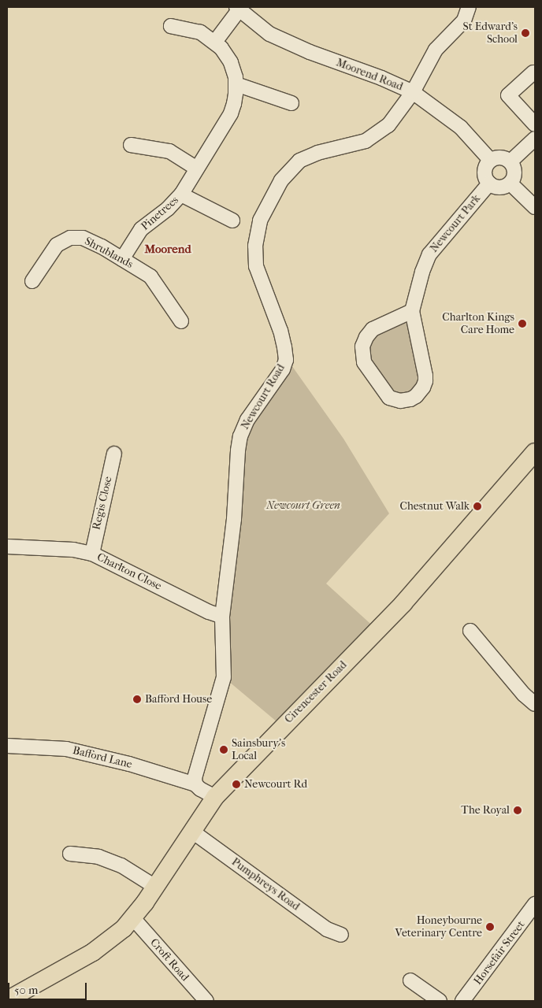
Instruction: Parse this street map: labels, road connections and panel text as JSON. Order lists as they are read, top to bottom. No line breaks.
{"streets":{"main road":["Cirencester Road"],"street":["Moorend Road","Pinetrees","Newcourt Park","Shrublands","Newcourt Road","Regis Close","Charlton Close","Bafford Lane","Pumphreys Road","Horsefair Street","Croft Road"]},"crossings":[["Moorend Road","Newcourt Park"],["Moorend Road","Newcourt Road"],["Pinetrees","Shrublands"],["Newcourt Road","Charlton Close"],["Newcourt Road","Bafford Lane"],["Regis Close","Charlton Close"],["Cirencester Road","Pumphreys Road"],["Cirencester Road","Croft Road"]],"districts":["Moorend"],"parks":["Newcourt Green"],"places":["St Edward's School","Charlton Kings Care Home","Chestnut Walk","Bafford House","Sainsbury's Local","Newcourt Rd","The Royal","Honeybourne Veterinary Centre"],"scale_bar":"50 m"}
